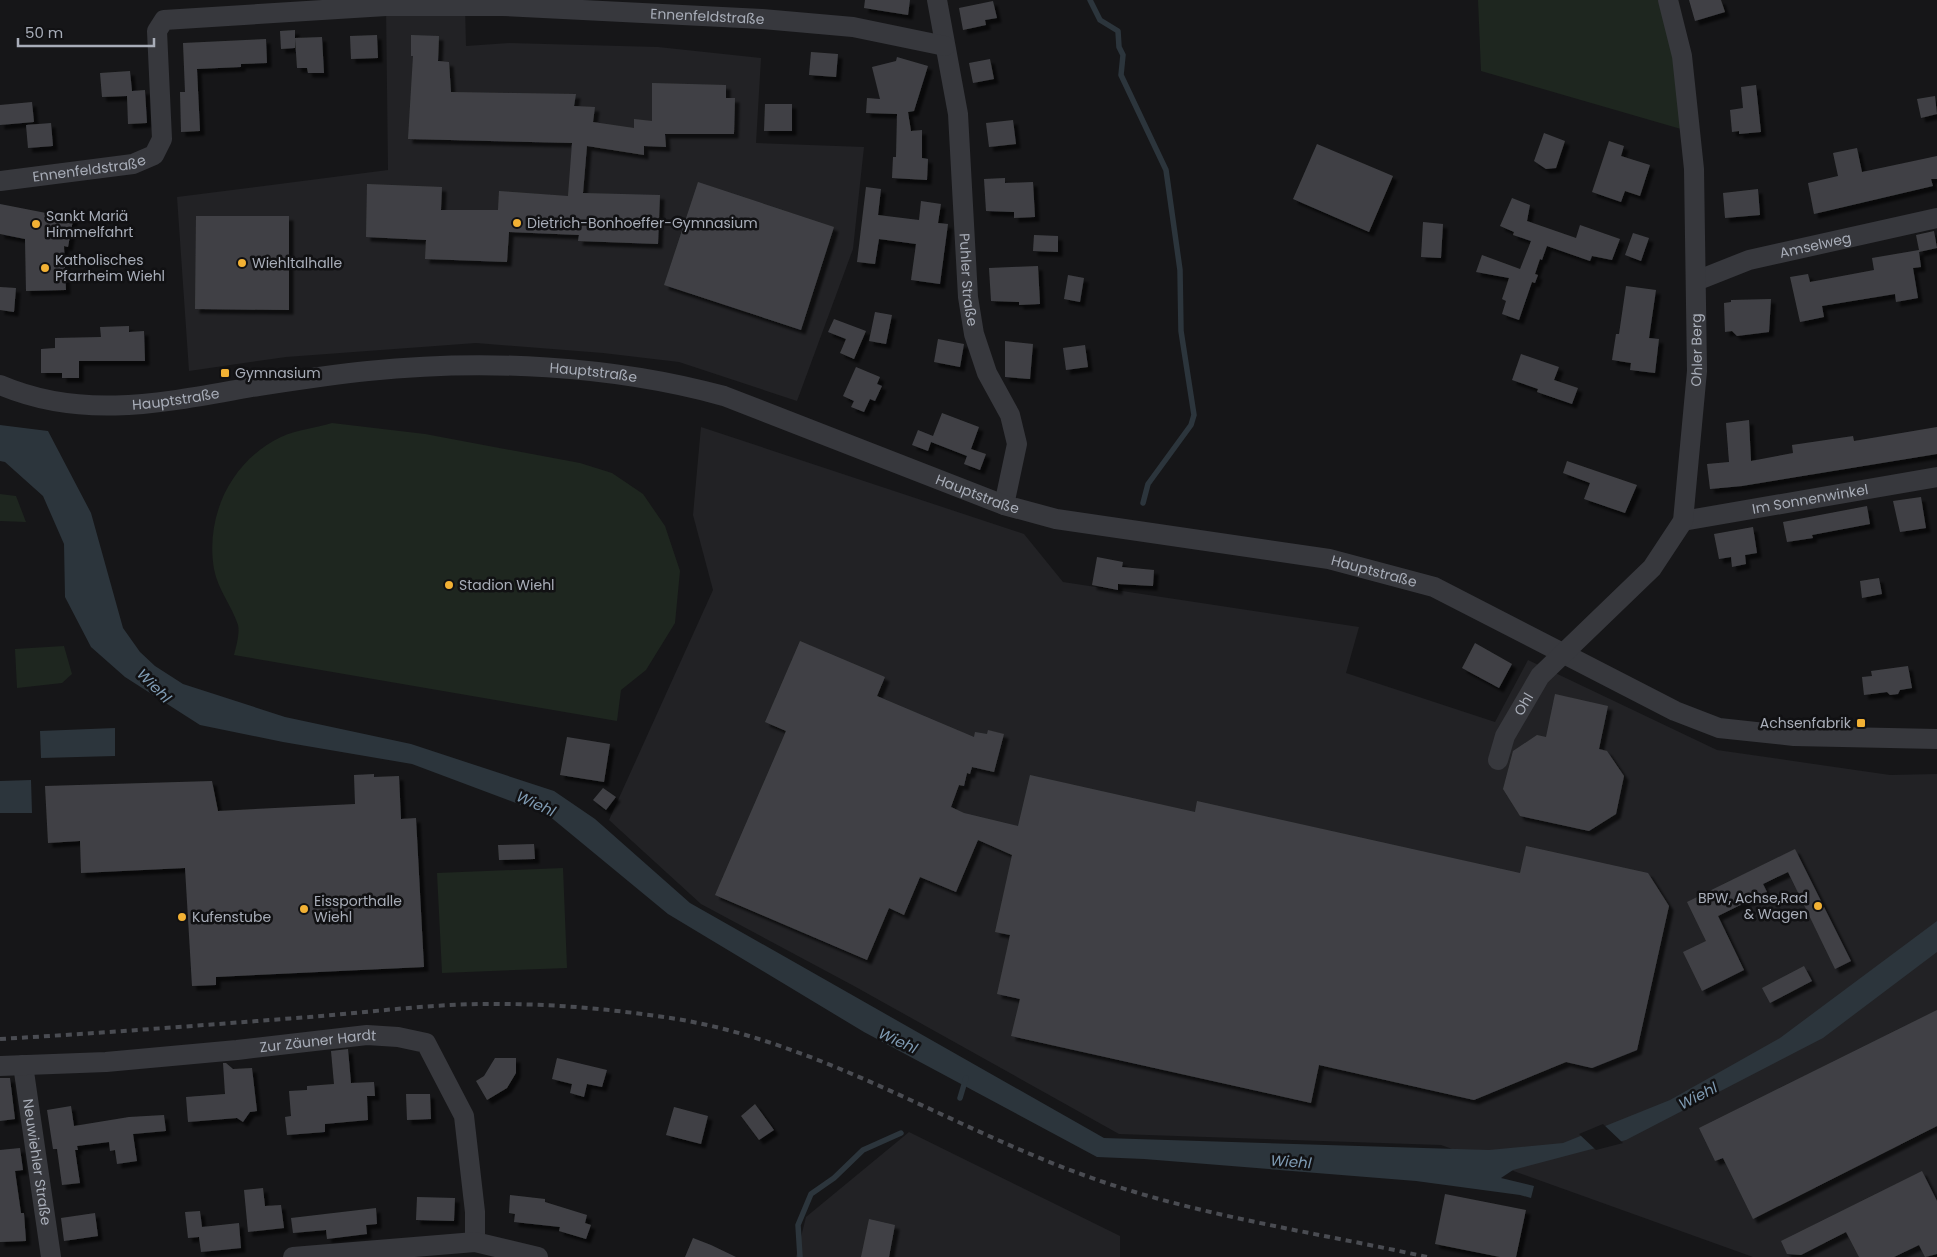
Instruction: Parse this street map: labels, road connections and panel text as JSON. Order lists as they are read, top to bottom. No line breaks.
{"streets":{"street":["Ennenfeldstraße","Amselweg","Puhler Straße","Ohler Berg","Hauptstraße","Im Sonnenwinkel","Ohl","Zur Zäuner Hardt","Neuwiehler Straße"]},"crossings":[["Ennenfeldstraße","Puhler Straße"],["Amselweg","Ohler Berg"],["Puhler Straße","Hauptstraße"],["Ohler Berg","Hauptstraße"],["Ohler Berg","Im Sonnenwinkel"],["Ohler Berg","Ohl"],["Hauptstraße","Ohl"],["Zur Zäuner Hardt","Neuwiehler Straße"]],"water":["Wiehl"],"places":{"other":["Dietrich-Bonhoeffer-Gymnasium","Sankt Mariä Himmelfahrt","Wiehltalhalle","Katholisches Pfarrheim Wiehl","Stadion Wiehl","BPW, Achse,Rad & Wagen","Eissporthalle Wiehl","Kufenstube"],"transit":["Gymnasium","Achsenfabrik"]},"scale_bar":"50 m"}
